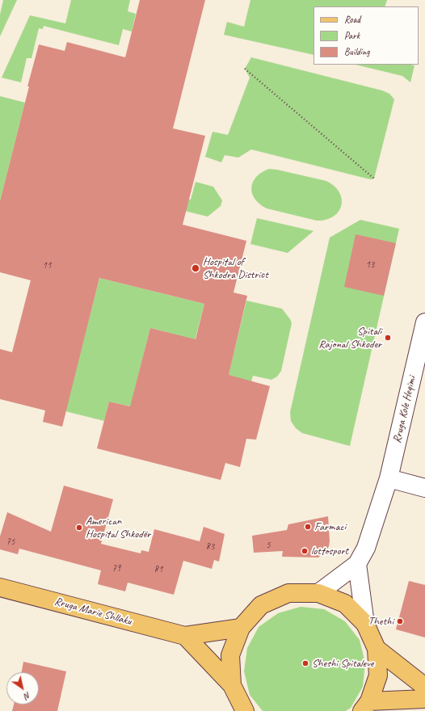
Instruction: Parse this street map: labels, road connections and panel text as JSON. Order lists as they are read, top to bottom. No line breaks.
{"streets":{"main road":["Rruga Marie Shllaku"],"street":["Rruga Kole Heqimi"]},"places":["Hospital of Shkodra District","Spitali Rajonal Shkoder","Farmaci","American Hospital Shkodër","lottosport","Thethi","Sheshi Spitaleve"],"house_numbers":["13","11","75","5","83","79","81"],"legend":["Road","Park","Building"],"north":"bottom right"}
